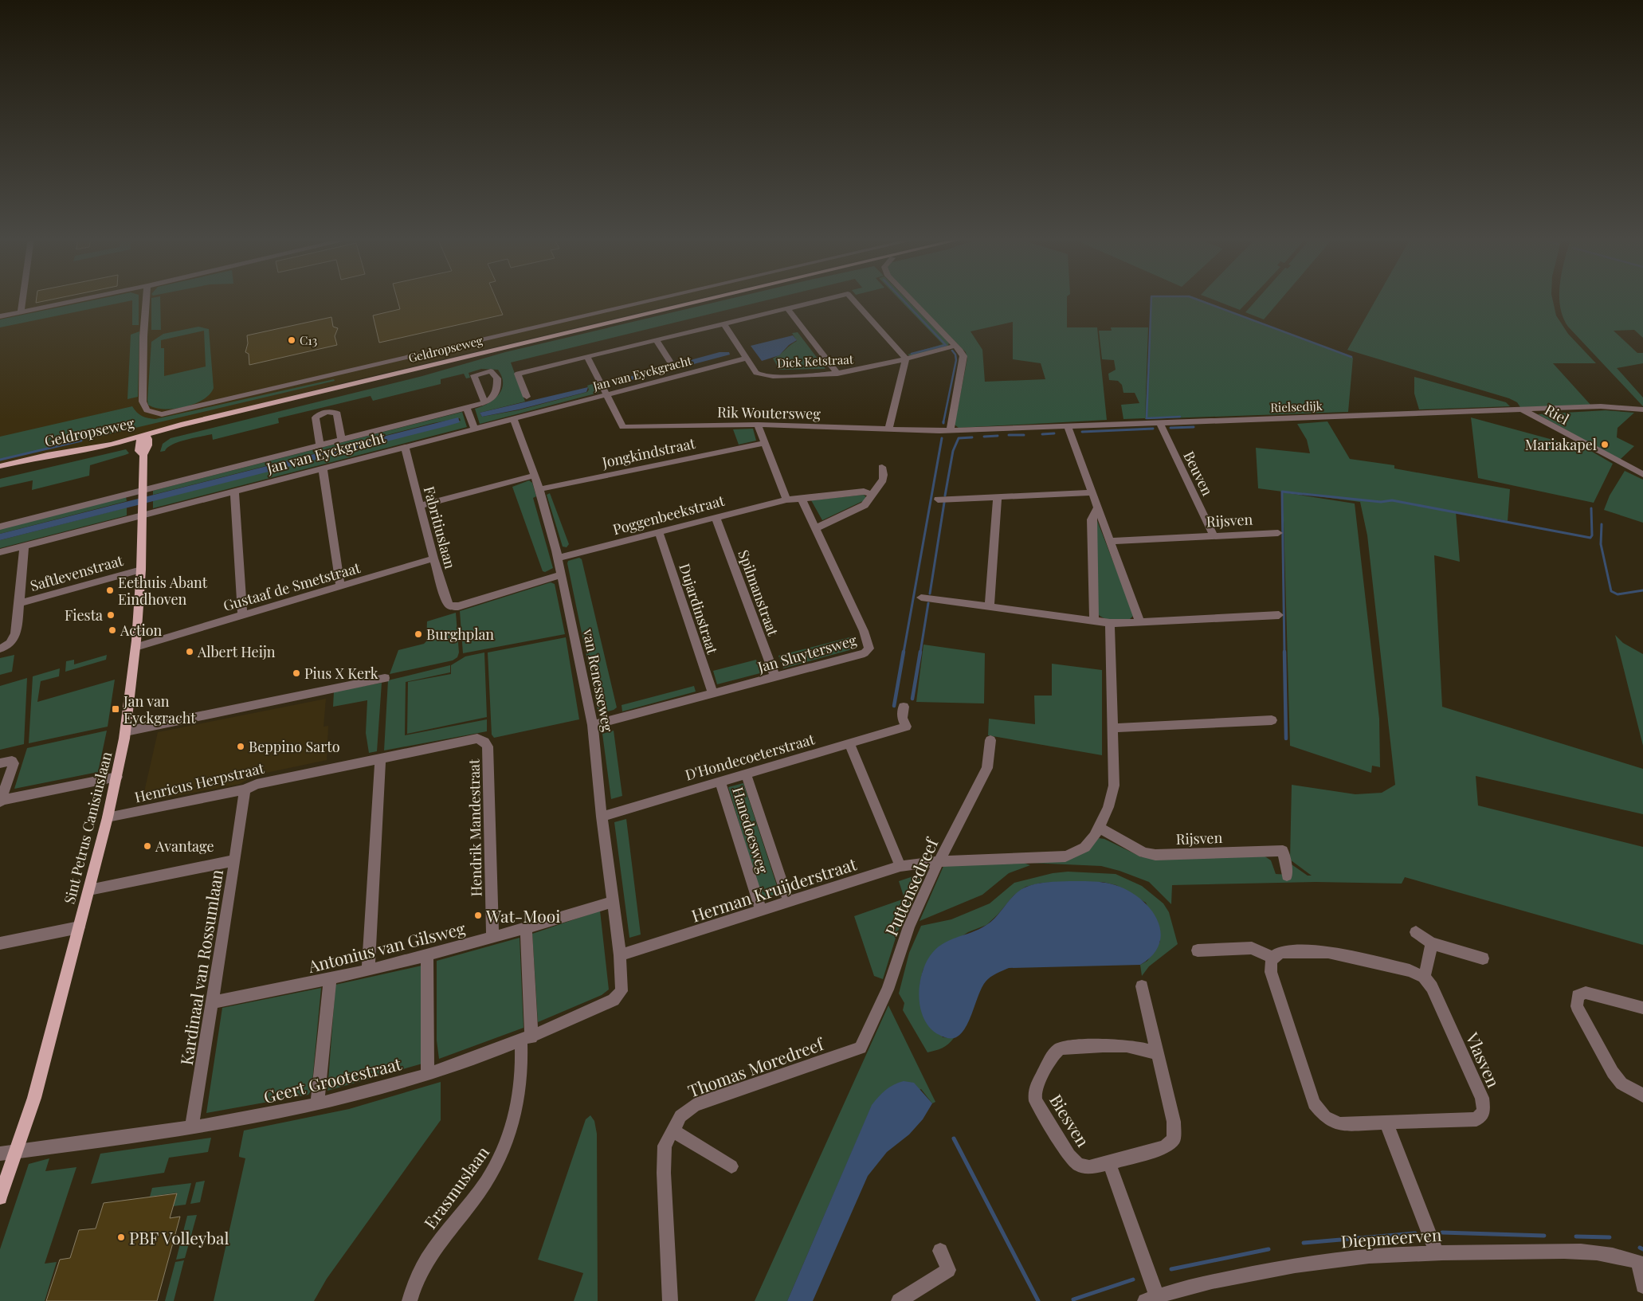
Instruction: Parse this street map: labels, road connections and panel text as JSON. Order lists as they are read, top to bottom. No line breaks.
{"streets":{"main road":["Geldropseweg","Sint Petrus Canisiuslaan"],"street":["Dick Ketstraat","Jan van Eyckgracht","Rielsedijk","Rik Woutersweg","Riel","Jongkindstraat","Beuven","Poggenbeekstraat","Rijsven","Fabritiuslaan","Saftlevenstraat","Gustaaf de Smetstraat","Spilmanstraat","Dujardinstraat","Jan Sluytersweg","van Renesseweg","D'Hondecoeterstraat","Henricus Herpstraat","Hendrik Mandestraat","Hanedoesweg","Puttensedreef","Herman Kruijderstraat","Antonius van Gilsweg","Kardinaal van Rossumlaan","Vlasven","Thomas Moredreef","Geert Grootestraat","Biesven","Erasmuslaan","Diepmeerven"]},"crossings":[["Geldropseweg","Sint Petrus Canisiuslaan"],["Dick Ketstraat","Jan van Eyckgracht"],["Jan van Eyckgracht","Rik Woutersweg"],["Jan van Eyckgracht","Fabritiuslaan"],["Jan van Eyckgracht","van Renesseweg"],["Jan van Eyckgracht","Sint Petrus Canisiuslaan"],["Rielsedijk","Rik Woutersweg"],["Rielsedijk","Riel"],["Rielsedijk","Beuven"],["Jongkindstraat","van Renesseweg"],["Beuven","Rijsven"],["Poggenbeekstraat","Spilmanstraat"],["Poggenbeekstraat","Dujardinstraat"],["Poggenbeekstraat","van Renesseweg"],["Fabritiuslaan","Gustaaf de Smetstraat"],["Fabritiuslaan","van Renesseweg"],["Saftlevenstraat","Sint Petrus Canisiuslaan"],["Gustaaf de Smetstraat","Sint Petrus Canisiuslaan"],["Spilmanstraat","Jan Sluytersweg"],["Dujardinstraat","Jan Sluytersweg"],["Jan Sluytersweg","van Renesseweg"],["van Renesseweg","D'Hondecoeterstraat"],["van Renesseweg","Herman Kruijderstraat"],["van Renesseweg","Antonius van Gilsweg"],["van Renesseweg","Geert Grootestraat"],["D'Hondecoeterstraat","Hanedoesweg"],["Henricus Herpstraat","Sint Petrus Canisiuslaan"],["Henricus Herpstraat","Hendrik Mandestraat"],["Henricus Herpstraat","Kardinaal van Rossumlaan"],["Sint Petrus Canisiuslaan","Geert Grootestraat"],["Hendrik Mandestraat","Antonius van Gilsweg"],["Hanedoesweg","Herman Kruijderstraat"],["Puttensedreef","Herman Kruijderstraat"],["Puttensedreef","Thomas Moredreef"],["Herman Kruijderstraat","Geert Grootestraat"],["Antonius van Gilsweg","Kardinaal van Rossumlaan"],["Antonius van Gilsweg","Erasmuslaan"],["Kardinaal van Rossumlaan","Geert Grootestraat"],["Geert Grootestraat","Erasmuslaan"]],"places":{"other":["C13","Mariakapel","Eethuis Abant Eindhoven","Fiesta","Action","Burghplan","Albert Heijn","Pius X Kerk","Beppino Sarto","Avantage","Wat-Mooi","PBF Volleybal"],"transit":["Jan van Eyckgracht"]}}
